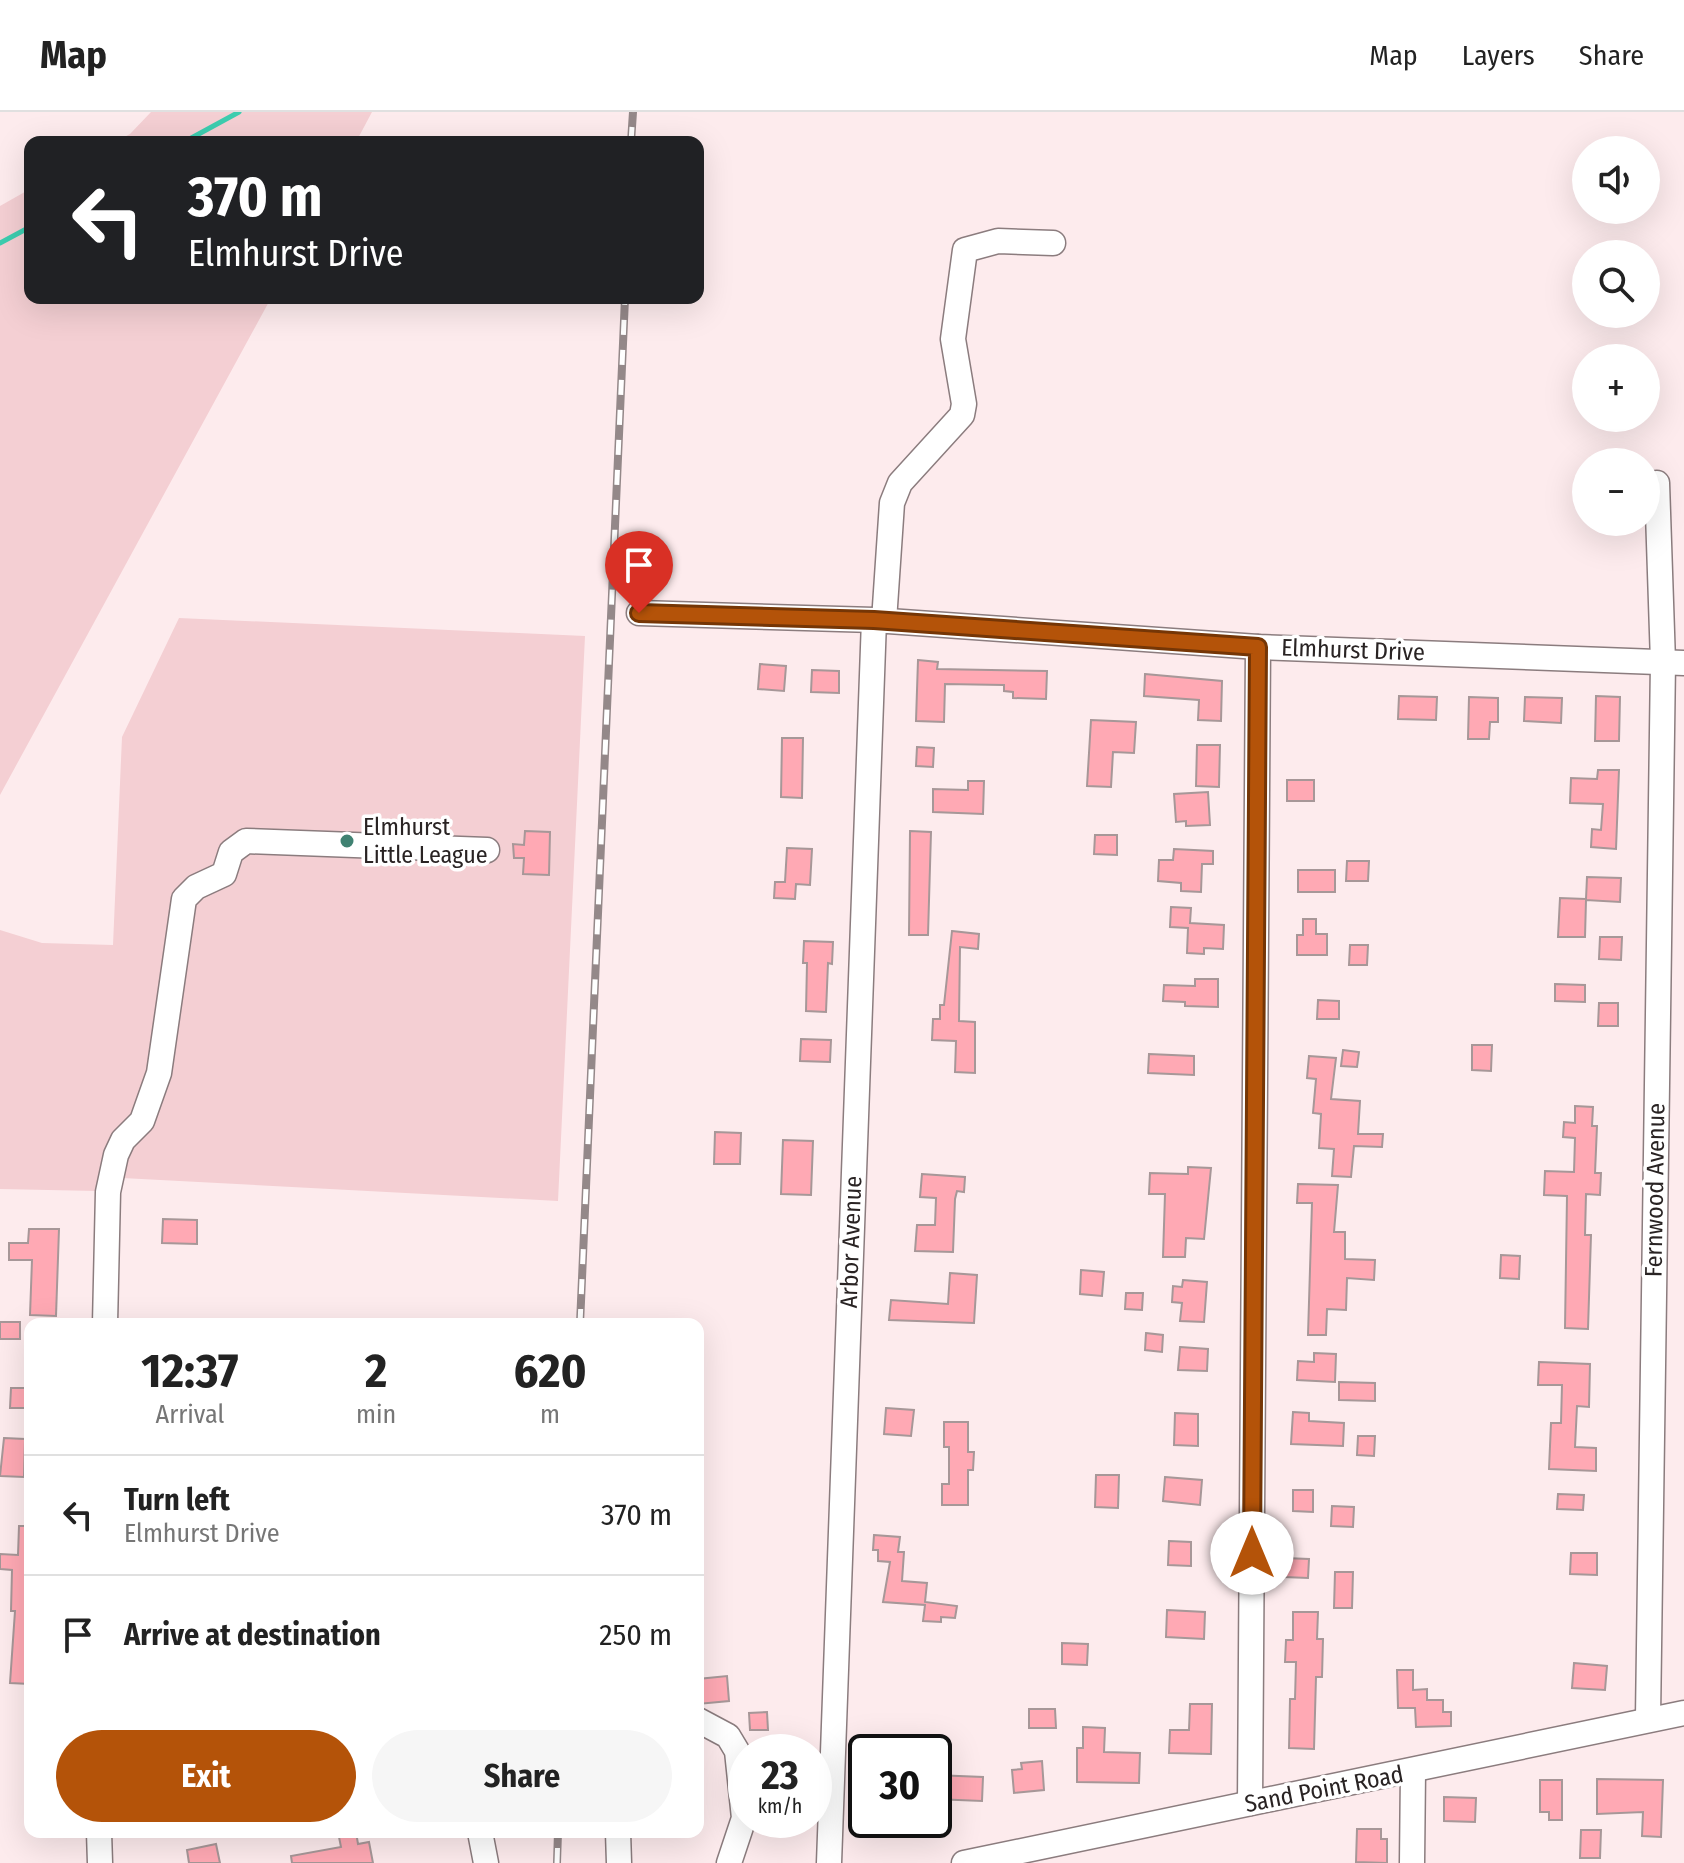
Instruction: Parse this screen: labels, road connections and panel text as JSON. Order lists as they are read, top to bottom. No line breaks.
{"streets":{"street":["Elmhurst Drive","Fernwood Avenue","Arbor Avenue","Sand Point Road"]},"crossings":[["Elmhurst Drive","Fernwood Avenue"],["Elmhurst Drive","Arbor Avenue"],["Fernwood Avenue","Sand Point Road"]],"places":["Elmhurst Little League"],"page":{"header":"Map","nav":["Map","Layers","Share"],"map_buttons":["+","−"],"turn":["370 m","Elmhurst Drive"],"eta":["12:37","Arrival","2","min","620","m"],"list":[{"name":"Turn left","note":"Elmhurst Drive","value":"370 m"},{"name":"Arrive at destination","value":"250 m"}],"buttons":["Exit","Share"],"speed":"23 km/h","limit":"30"}}
